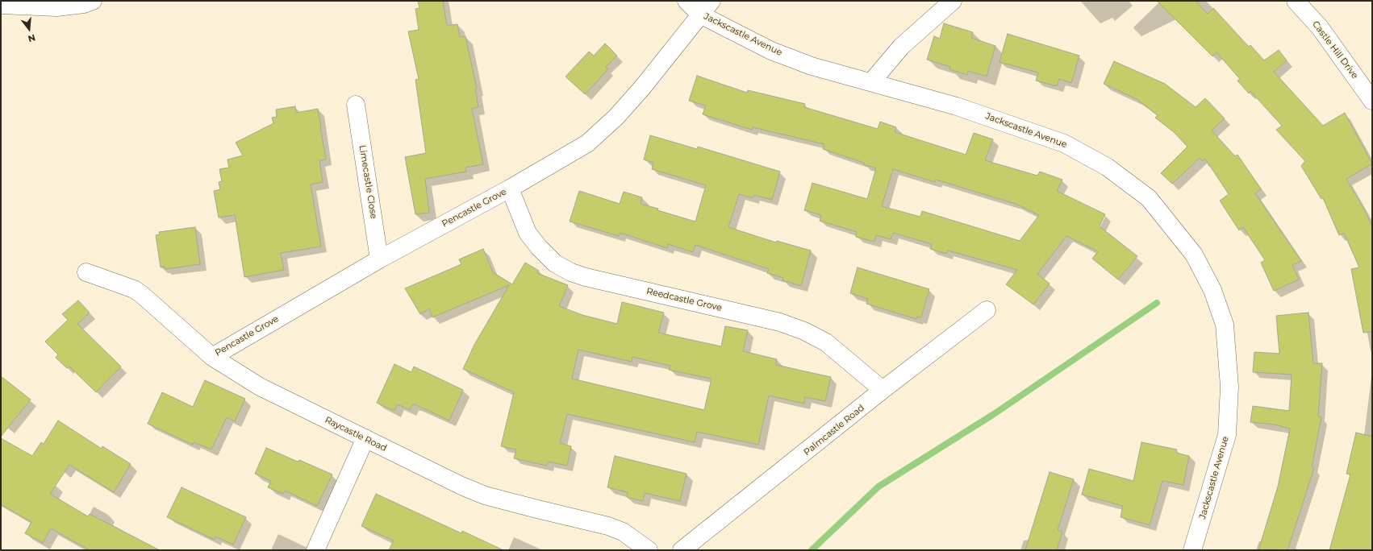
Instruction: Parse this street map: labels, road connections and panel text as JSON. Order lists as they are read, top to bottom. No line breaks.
{"streets":{"street":["Jackscastle Avenue","Castle Hill Drive","Limecastle Close","Pencastle Grove","Reedcastle Grove","Palmcastle Road","Raycastle Road"]},"crossings":[["Jackscastle Avenue","Pencastle Grove"],["Limecastle Close","Pencastle Grove"],["Pencastle Grove","Reedcastle Grove"],["Pencastle Grove","Raycastle Road"],["Reedcastle Grove","Palmcastle Road"]],"north":"bottom"}
